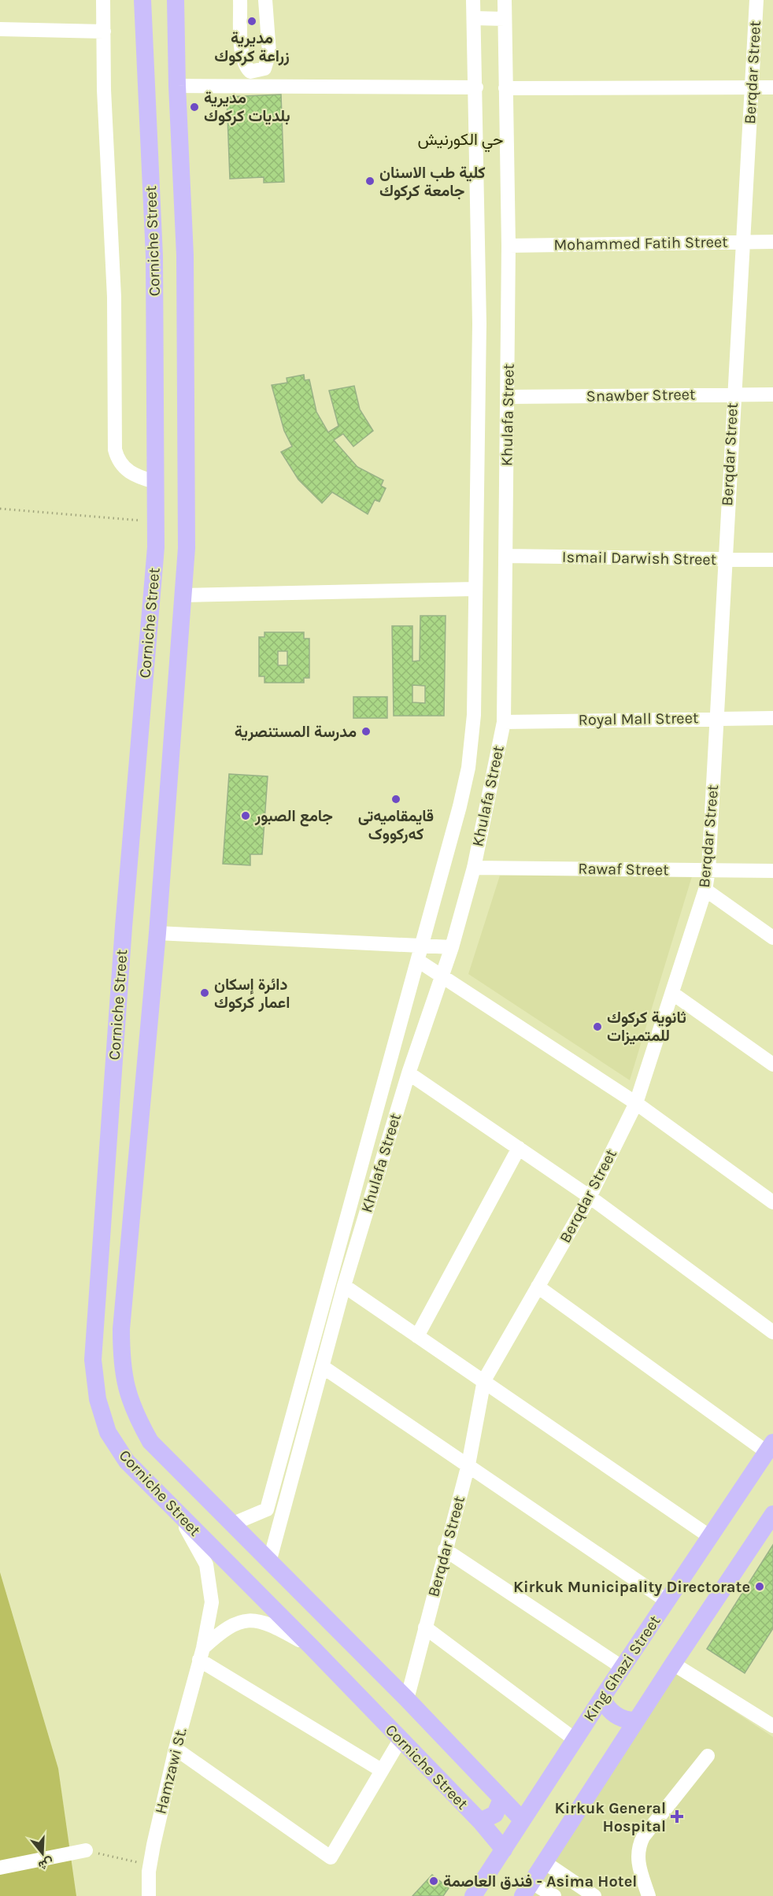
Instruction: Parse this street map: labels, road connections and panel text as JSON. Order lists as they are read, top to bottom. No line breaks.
{"streets":{"main road":["Corniche Street","King Ghazi Street"],"street":["Berqdar Street","Mohammed Fatih Street","Snawber Street","Khulafa Street","Ismail Darwish Street","Royal Mall Street","Rawaf Street","Hamzawi St."]},"crossings":[["Berqdar Street","Corniche Street"],["Berqdar Street","Mohammed Fatih Street"],["Berqdar Street","Snawber Street"],["Berqdar Street","Ismail Darwish Street"],["Berqdar Street","Royal Mall Street"],["Berqdar Street","Rawaf Street"],["Corniche Street","Khulafa Street"],["Corniche Street","King Ghazi Street"],["Corniche Street","Hamzawi St."],["Mohammed Fatih Street","Khulafa Street"],["Snawber Street","Khulafa Street"],["Khulafa Street","Ismail Darwish Street"],["Khulafa Street","Royal Mall Street"],["Khulafa Street","Rawaf Street"]],"districts":["حي الكورنيش"],"places":{"other":["مديرية زراعة كركوك","مديرية بلديات كركوك","كلية طب الاسنان جامعة كركوك","مدرسة المستنصرية","قایمقامیەتی کەرکووک","جامع الصبور","دائرة إسكان اعمار كركوك","ثانوية كركوك للمتميزات","Kirkuk Municipality Directorate","فندق العاصمة - Asima Hotel"],"health":["Kirkuk General Hospital"]},"north":"bottom"}
